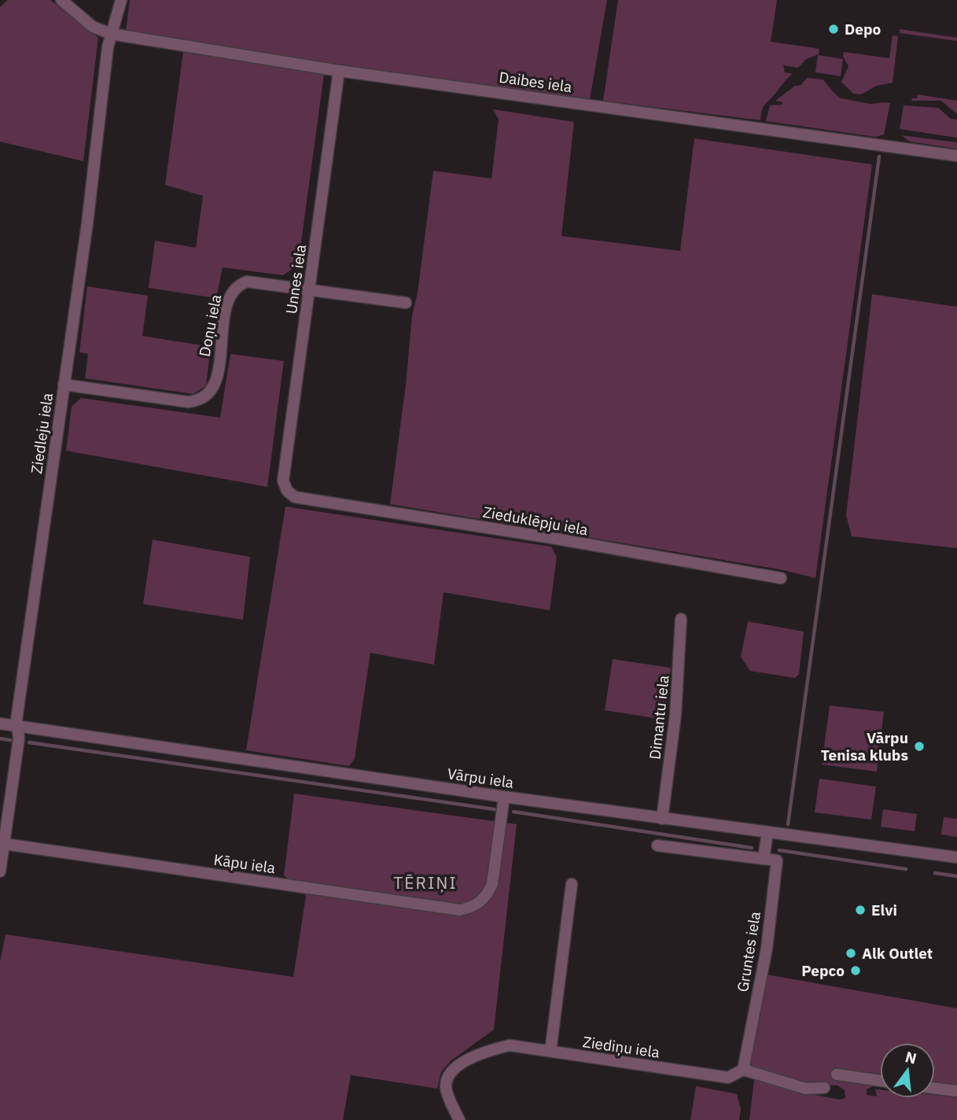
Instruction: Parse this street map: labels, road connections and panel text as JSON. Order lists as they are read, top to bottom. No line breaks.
{"streets":{"street":["Daibes iela","Unnes iela","Doņu iela","Ziedleju iela","Zieduklēpju iela","Dimantu iela","Vārpu iela","Kāpu iela","Gruntes iela","Ziediņu iela"]},"crossings":[["Daibes iela","Unnes iela"],["Daibes iela","Ziedleju iela"],["Unnes iela","Doņu iela"],["Unnes iela","Zieduklēpju iela"],["Doņu iela","Ziedleju iela"],["Ziedleju iela","Vārpu iela"],["Ziedleju iela","Kāpu iela"],["Dimantu iela","Vārpu iela"],["Vārpu iela","Kāpu iela"],["Gruntes iela","Ziediņu iela"]],"districts":["TĒRIŅI"],"places":["Depo","Vārpu Tenisa klubs","Elvi","Alk Outlet","Pepco"],"north":"top"}
